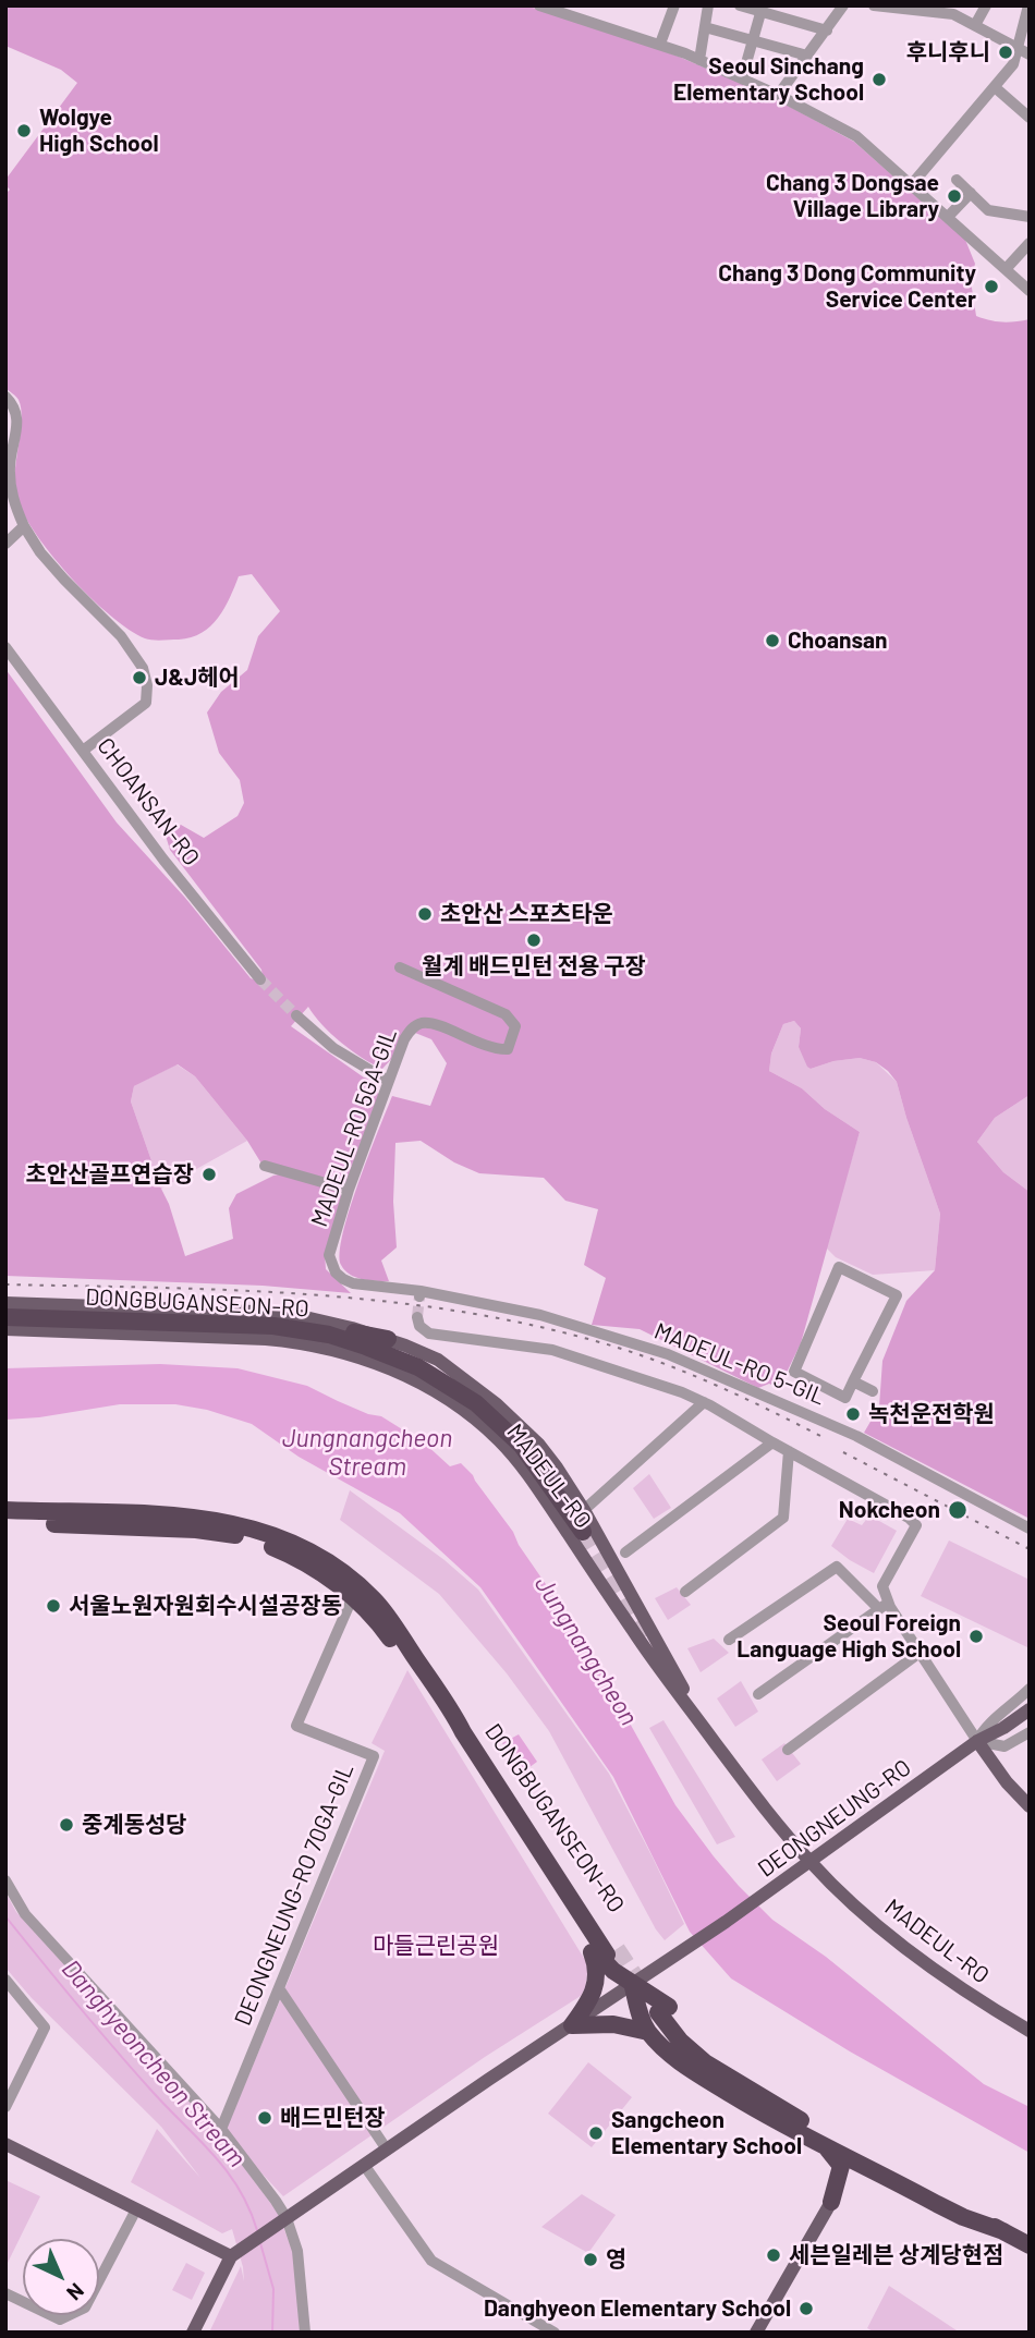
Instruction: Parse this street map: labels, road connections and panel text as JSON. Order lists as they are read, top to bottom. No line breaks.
{"streets":{"highway":["DONGBUGANSEON-RO"],"main road":["MADEUL-RO","DEONGNEUNG-RO"],"street":["CHOANSAN-RO","MADEUL-RO 5GA-GIL","MADEUL-RO 5-GIL","DEONGNEUNG-RO 70GA-GIL"]},"crossings":[["MADEUL-RO 5GA-GIL","MADEUL-RO 5-GIL"],["MADEUL-RO","DEONGNEUNG-RO"]],"water":["Jungnangcheon Stream","Jungnangcheon","Danghyeoncheon Stream"],"parks":["마들근린공원"],"places":["후니후니","Seoul Sinchang Elementary School","Wolgye High School","Chang 3 Dongsae Village Library","Chang 3 Dong Community Service Center","Choansan","J&J헤어","초안산 스포츠타운","월계 배드민턴 전용 구장","초안산골프연습장","녹천운전학원","Nokcheon","서울노원자원회수시설공장동","Seoul Foreign Language High School","중계동성당","배드민턴장","Sangcheon Elementary School","세븐일레븐 상계당현점","영","Danghyeon Elementary School"],"north":"bottom right"}
